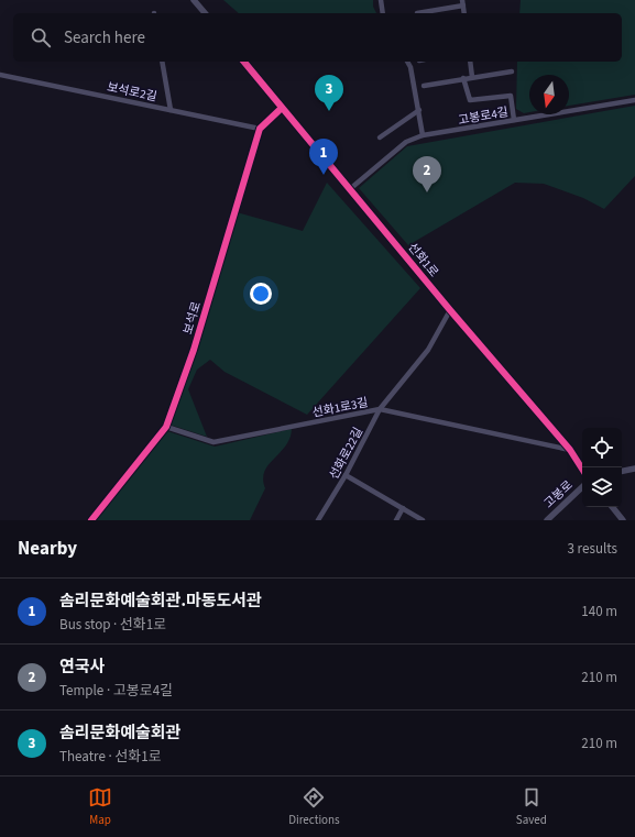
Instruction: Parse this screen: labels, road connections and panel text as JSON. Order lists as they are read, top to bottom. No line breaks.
{"streets":{"street":["보석로2길","고봉로4길","선화1로","보석로","선화1로3길","선화로22길","고봉로"]},"crossings":[["보석로2길","보석로"],["고봉로4길","선화1로"],["선화1로","보석로"],["선화1로","선화1로3길"],["선화1로","선화로22길"],["보석로","선화1로3길"],["선화1로3길","선화로22길"]],"north":"bottom","page":{"search":"Search here","pins":["3","1","2"],"heading":["Nearby","3 results"],"list":[{"mark":"1","name":"솜리문화예술회관.마동도서관","note":"Bus stop · 선화1로","value":"140 m"},{"mark":"2","name":"연국사","note":"Temple · 고봉로4길","value":"210 m"},{"mark":"3","name":"솜리문화예술회관","note":"Theatre · 선화1로","value":"210 m"}],"nav":["Map","Directions","Saved"]}}
